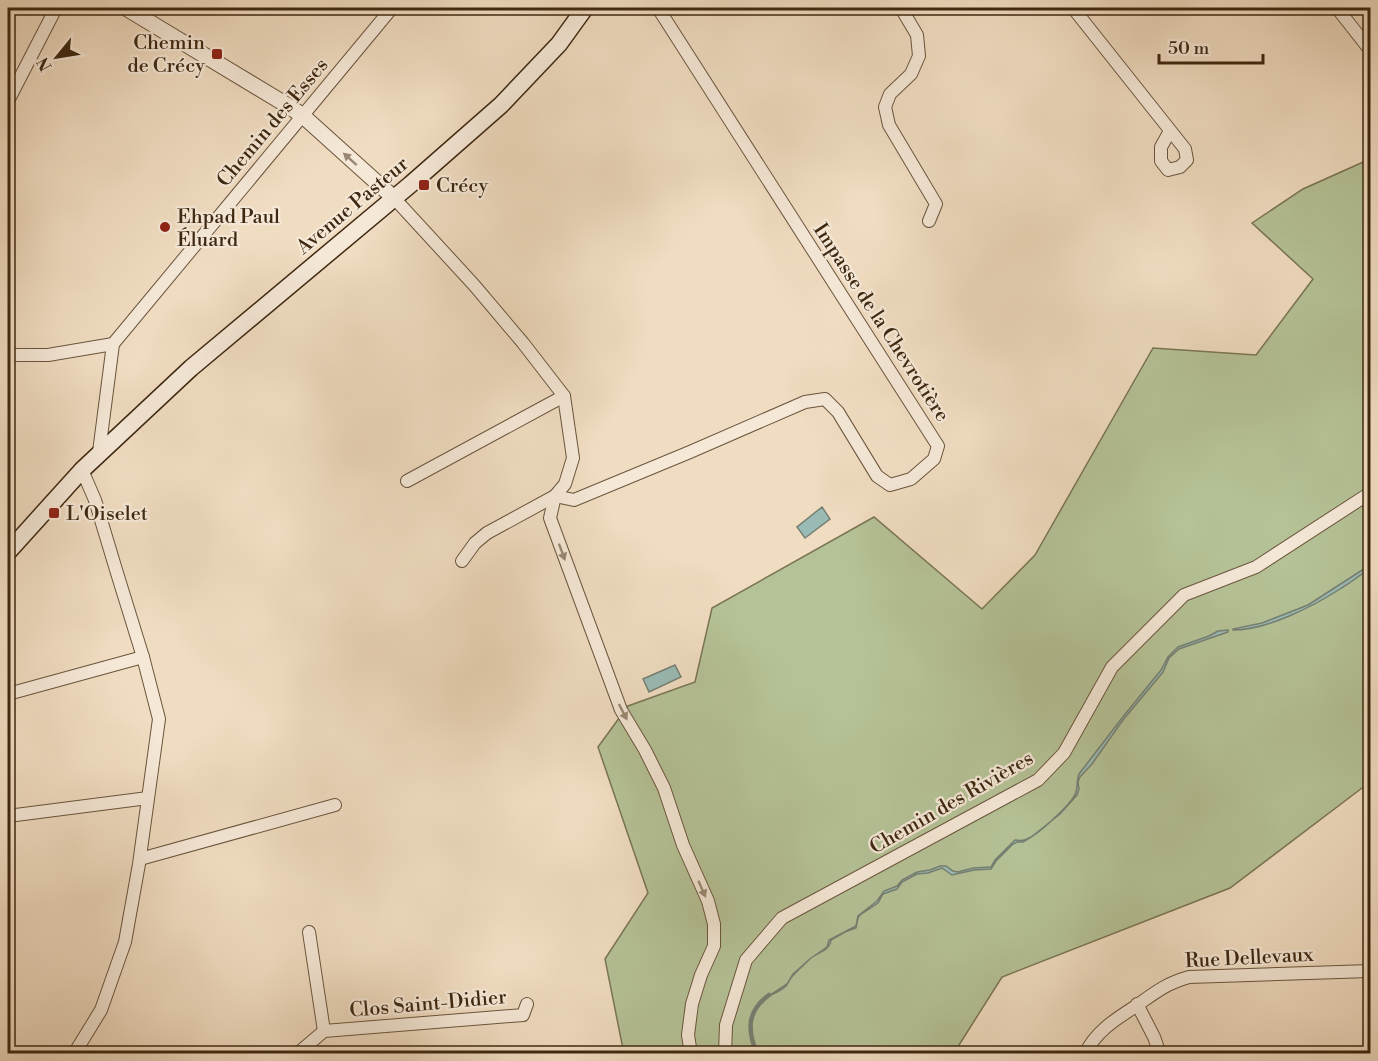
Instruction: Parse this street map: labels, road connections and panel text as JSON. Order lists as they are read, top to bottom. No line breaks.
{"streets":{"main road":["Avenue Pasteur"],"street":["Chemin des Esses","Impasse de la Chevrotière","Chemin des Rivières","Rue Dellevaux","Clos Saint-Didier"]},"places":{"transit":["Chemin de Crécy","Crécy","L'Oiselet"],"other":["Ehpad Paul Éluard"]},"scale_bar":"50 m","north":"bottom left"}
